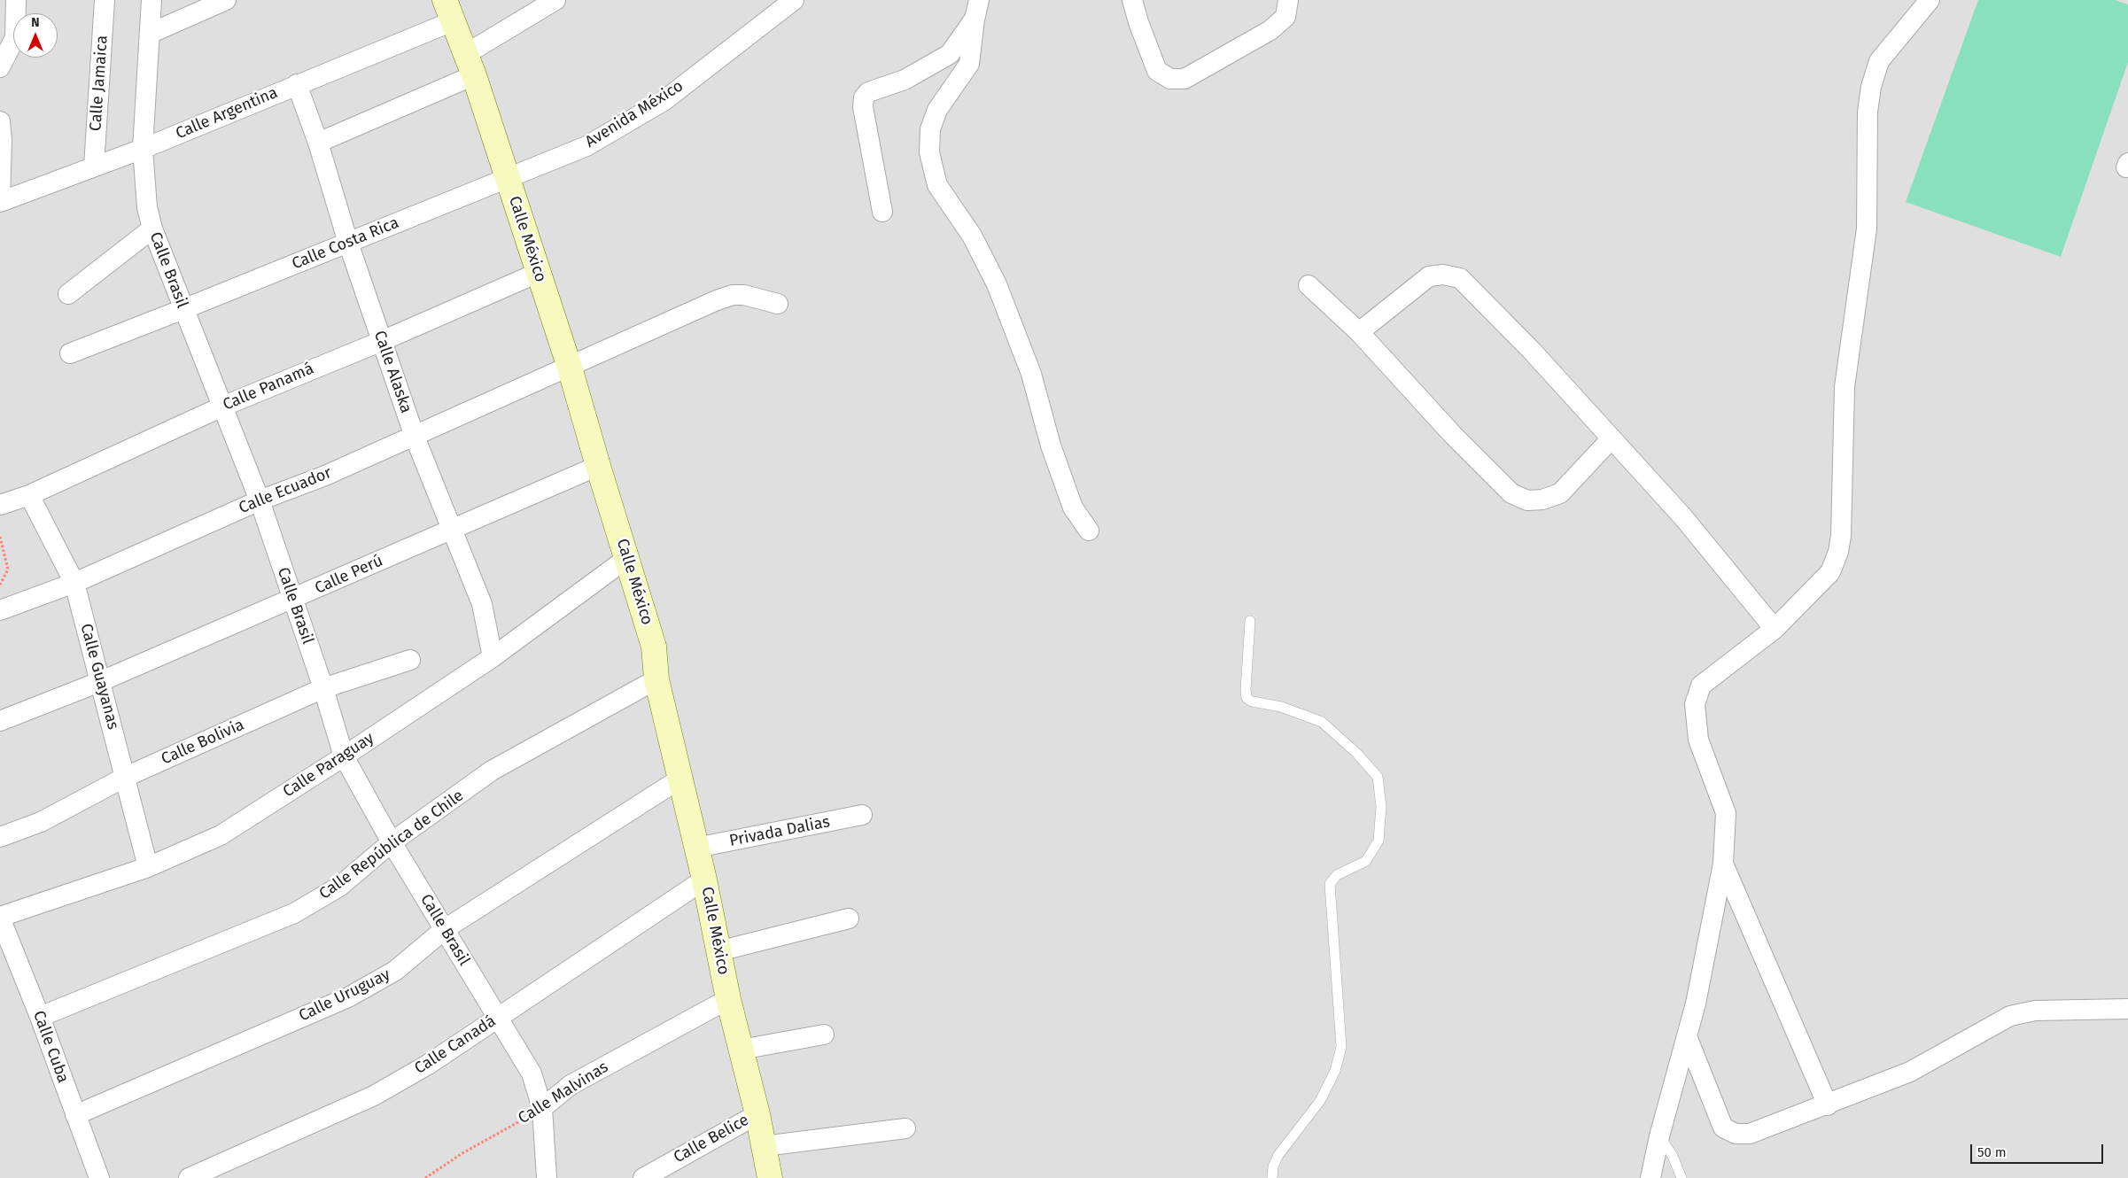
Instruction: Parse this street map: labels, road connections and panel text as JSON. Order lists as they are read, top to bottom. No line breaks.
{"streets":{"street":["Calle Jamaica","Calle Argentina","Avenida México","Calle México","Calle Costa Rica","Calle Brasil","Calle Alaska","Calle Panamá","Calle Ecuador","Calle Perú","Calle Guayanas","Calle Bolivia","Calle Paraguay","Privada Dalias","Calle República de Chile","Calle Uruguay","Calle Canadá","Calle Cuba","Calle Malvinas","Calle Belice"]},"crossings":[["Calle Jamaica","Calle Argentina"],["Calle Argentina","Calle México"],["Calle Argentina","Calle Brasil"],["Calle Argentina","Calle Alaska"],["Avenida México","Calle México"],["Avenida México","Calle Costa Rica"],["Calle México","Calle Costa Rica"],["Calle México","Calle Panamá"],["Calle México","Calle Ecuador"],["Calle México","Calle Perú"],["Calle México","Calle Paraguay"],["Calle México","Privada Dalias"],["Calle México","Calle República de Chile"],["Calle México","Calle Uruguay"],["Calle México","Calle Canadá"],["Calle México","Calle Malvinas"],["Calle México","Calle Belice"],["Calle Costa Rica","Calle Brasil"],["Calle Costa Rica","Calle Alaska"],["Calle Brasil","Calle Panamá"],["Calle Brasil","Calle Ecuador"],["Calle Brasil","Calle Perú"],["Calle Brasil","Calle Bolivia"],["Calle Brasil","Calle Paraguay"],["Calle Brasil","Calle República de Chile"],["Calle Brasil","Calle Uruguay"],["Calle Brasil","Calle Canadá"],["Calle Brasil","Calle Malvinas"],["Calle Alaska","Calle Panamá"],["Calle Alaska","Calle Ecuador"],["Calle Alaska","Calle Perú"],["Calle Alaska","Calle Paraguay"],["Calle Panamá","Calle Guayanas"],["Calle Ecuador","Calle Guayanas"],["Calle Perú","Calle Guayanas"],["Calle Guayanas","Calle Bolivia"],["Calle Guayanas","Calle Paraguay"],["Calle Paraguay","Calle Cuba"],["Calle República de Chile","Calle Cuba"],["Calle Uruguay","Calle Cuba"]],"scale_bar":"50 m","north":"top"}
